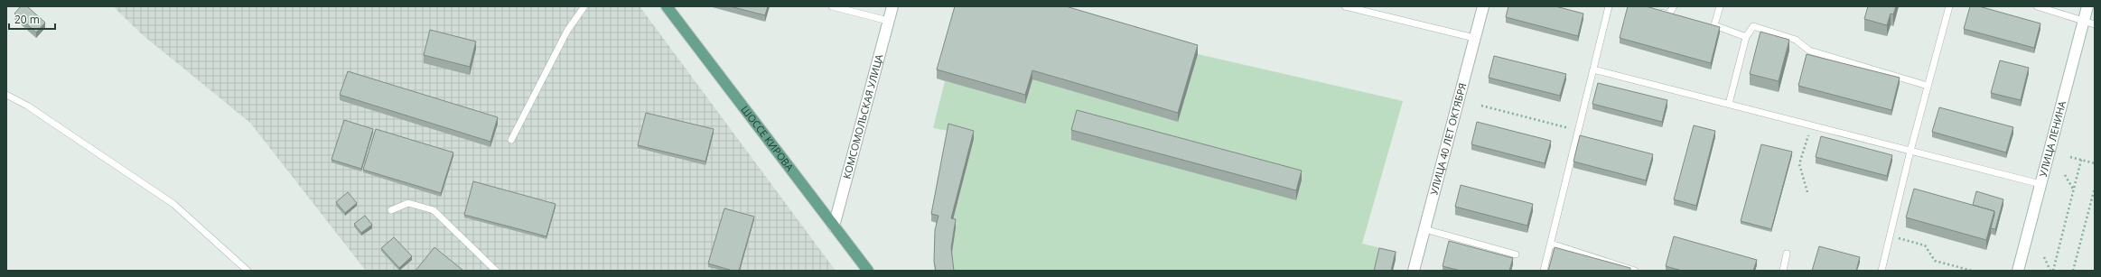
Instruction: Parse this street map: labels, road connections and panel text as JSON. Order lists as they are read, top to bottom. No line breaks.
{"streets":{"main road":["ШОССЕ КИРОВА"],"street":["КОМСОМОЛЬСКАЯ УЛИЦА","УЛИЦА ЛЕНИНА","УЛИЦА 40 ЛЕТ ОКТЯБРЯ"]},"crossings":[["КОМСОМОЛЬСКАЯ УЛИЦА","ШОССЕ КИРОВА"]],"scale_bar":"20 m"}
